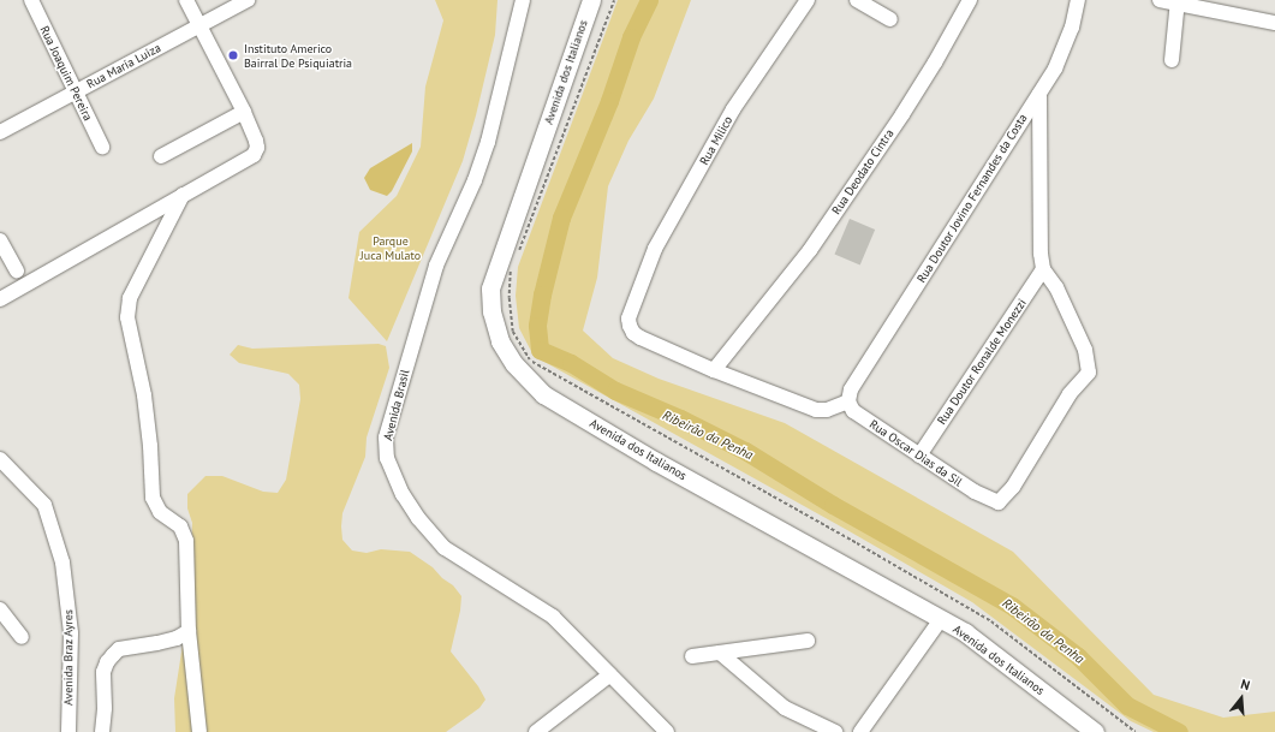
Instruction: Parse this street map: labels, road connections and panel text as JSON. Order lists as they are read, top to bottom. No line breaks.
{"streets":{"main road":["Avenida dos Italianos"],"street":["Rua María Luiza","Rua Joaquim Pereira","Rua Milico","Rua Deodato Cintra","Rua Doutor Jovino Fernandes da Costa","Rua Doutor Ronalde Monezzi","Avenida Brasil","Rua Oscar Dias da Sil","Avenida Braz Ayres"]},"crossings":[["Rua María Luiza","Rua Joaquim Pereira"],["Rua Milico","Rua Deodato Cintra"],["Rua Milico","Rua Doutor Jovino Fernandes da Costa"],["Rua Milico","Rua Oscar Dias da Sil"],["Rua Doutor Jovino Fernandes da Costa","Rua Oscar Dias da Sil"],["Rua Doutor Ronalde Monezzi","Rua Oscar Dias da Sil"]],"water":["Ribeirão da Penha"],"parks":["Parque Juca Mulato"],"places":["Instituto Americo Bairral De Psiquiatria"],"north":"top"}
